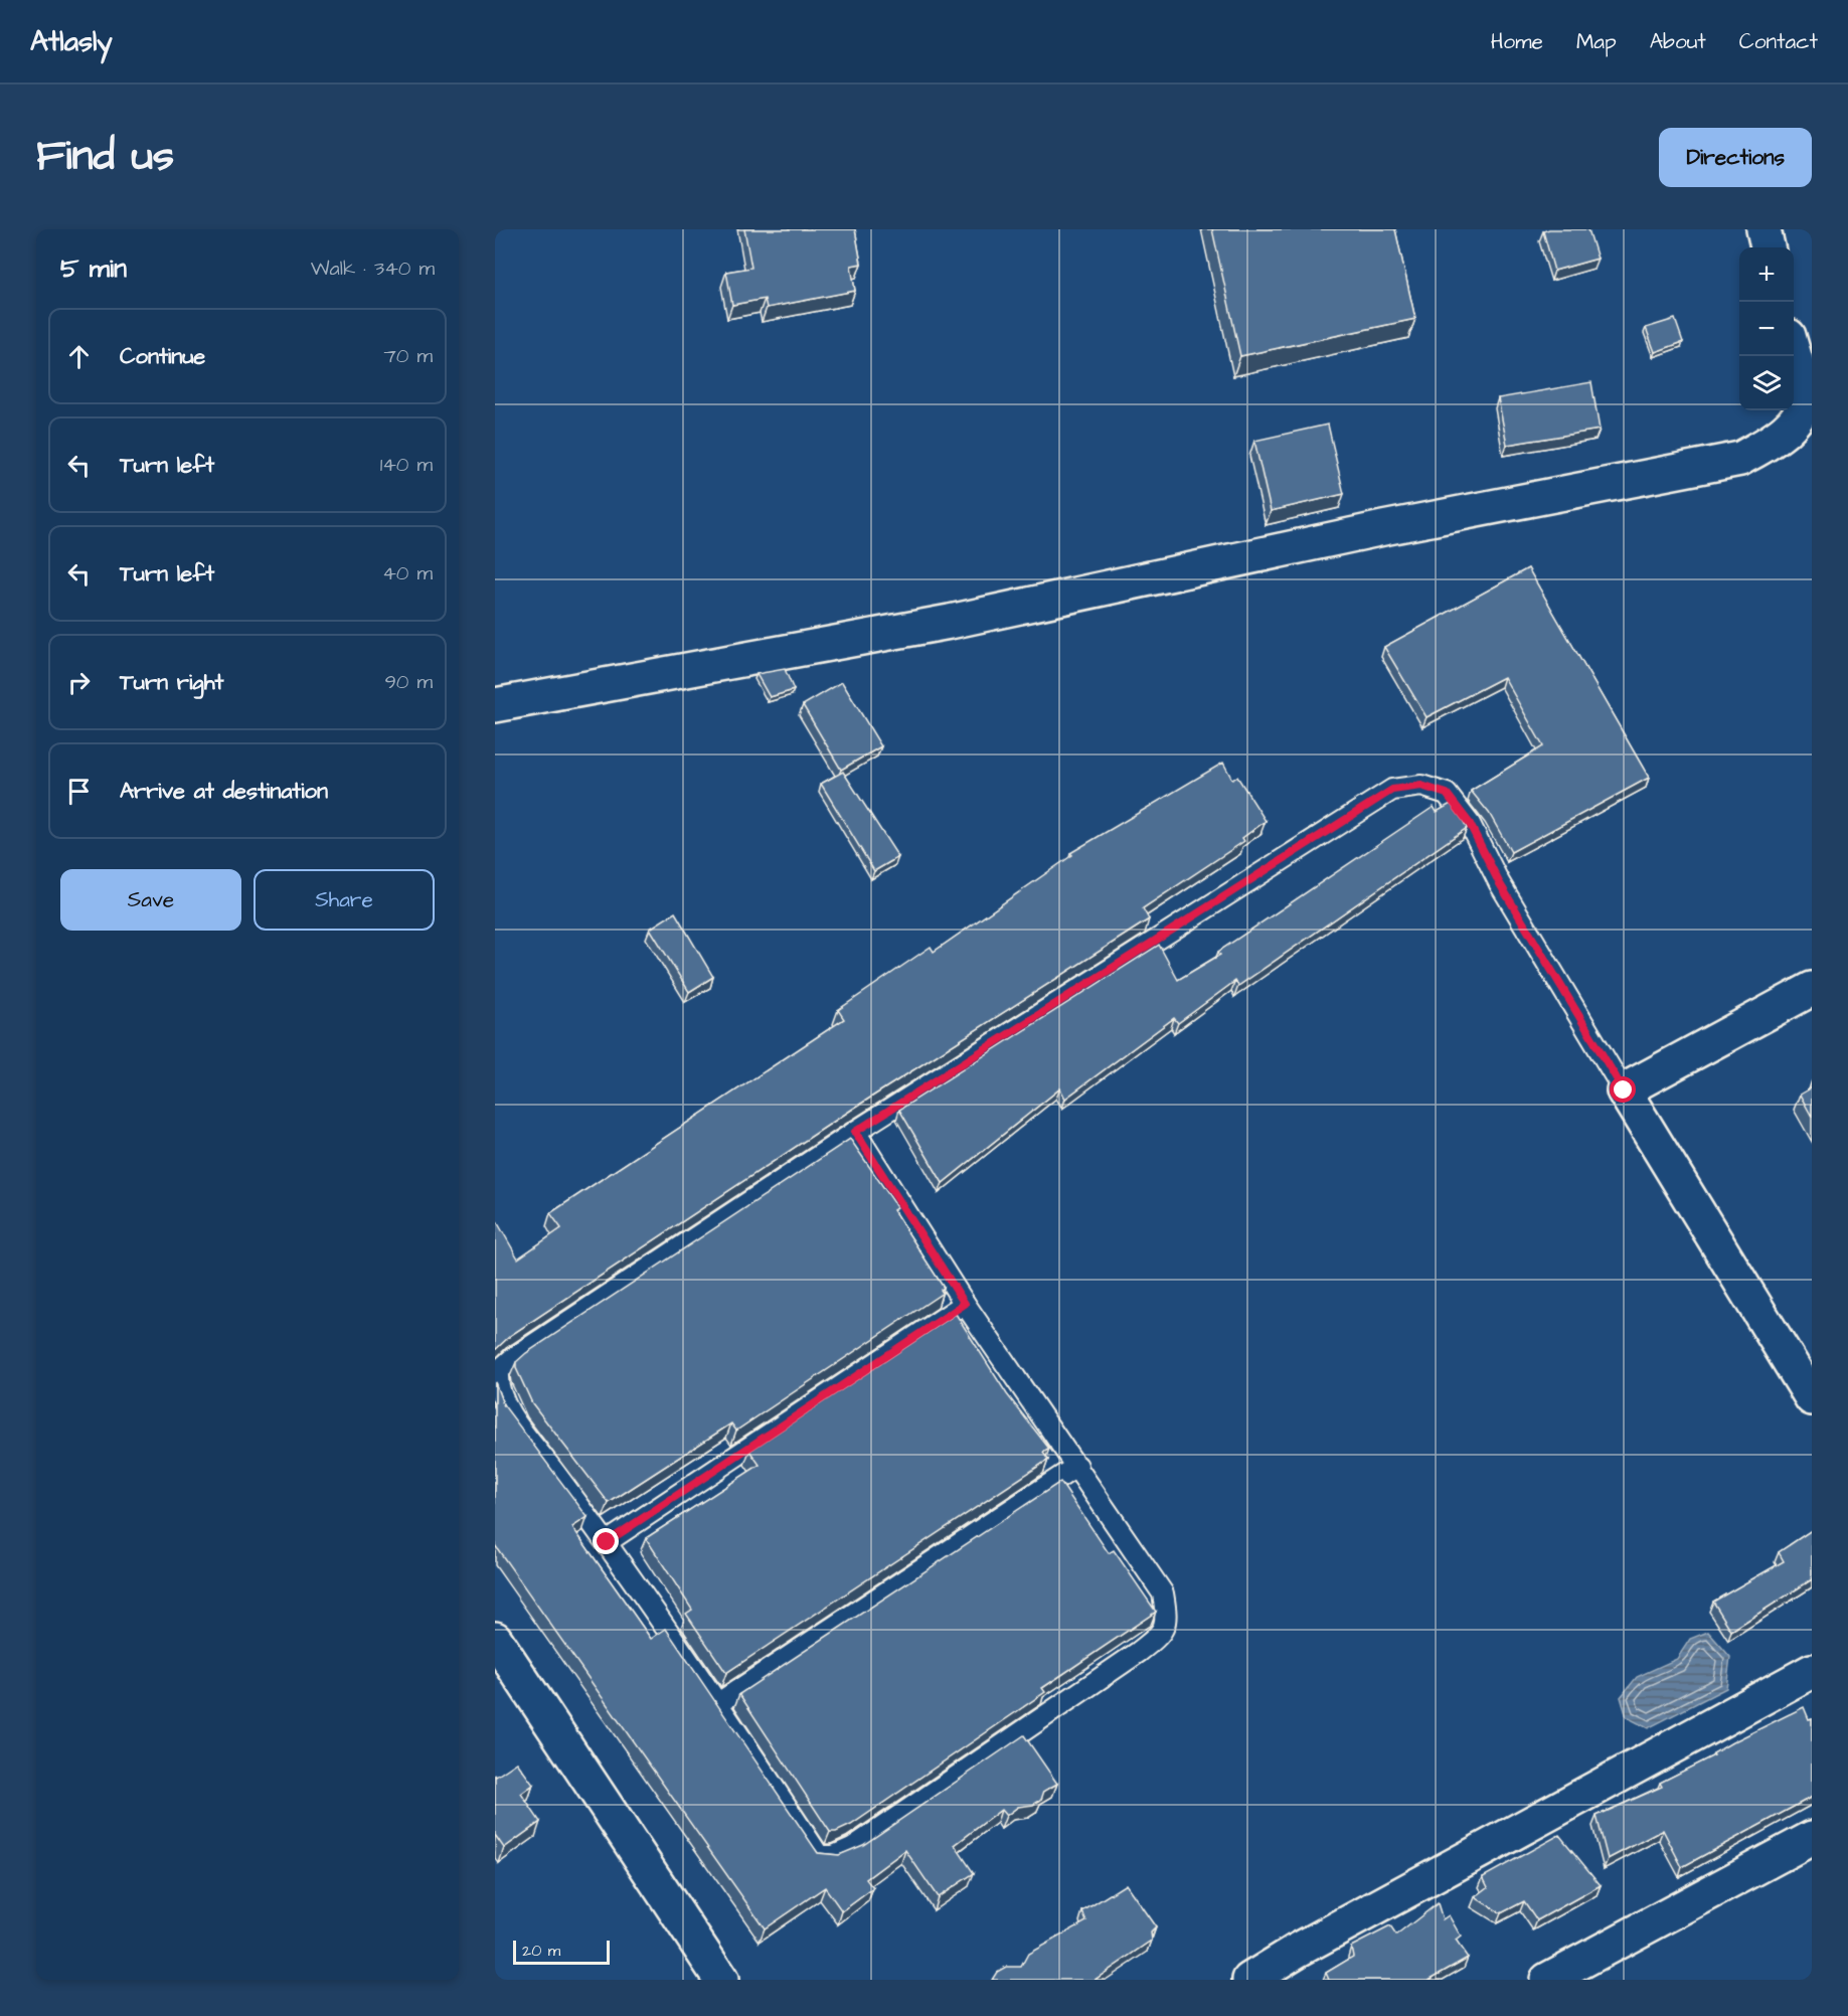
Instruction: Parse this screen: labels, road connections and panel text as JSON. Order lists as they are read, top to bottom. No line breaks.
{"scale_bar":"20 m","page":{"header":"Atlasly","nav":["Home","Map","About","Contact"],"title":"Find us","buttons":["Directions",["Save","Share"]],"heading":["5 min","Walk · 340 m"],"map_buttons":["+","−"],"list":[["Continue","70 m"],["Turn left","140 m"],["Turn left","40 m"],["Turn right","90 m"],"Arrive at destination"],"scale":"20 m"}}
